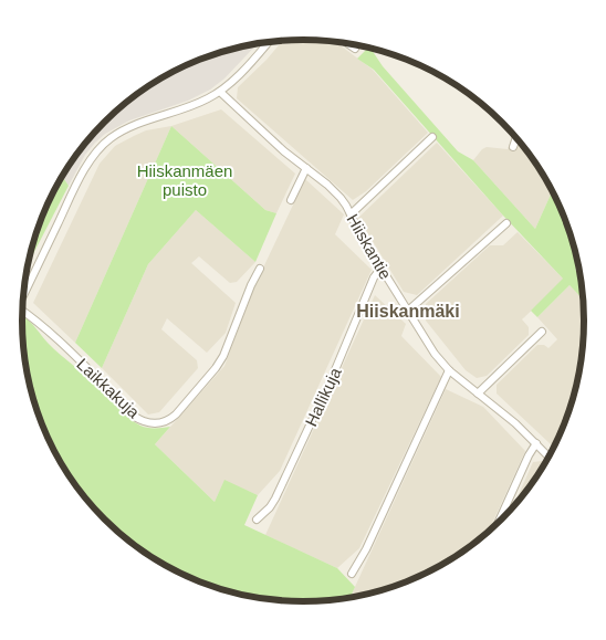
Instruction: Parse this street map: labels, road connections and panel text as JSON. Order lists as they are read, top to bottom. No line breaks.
{"streets":{"street":["Hiiskantie","Laikkakuja","Hallikuja"]},"crossings":[["Hiiskantie","Hallikuja"]],"districts":["Hiiskanmäki"],"parks":["Hiiskanmäen puisto"]}
